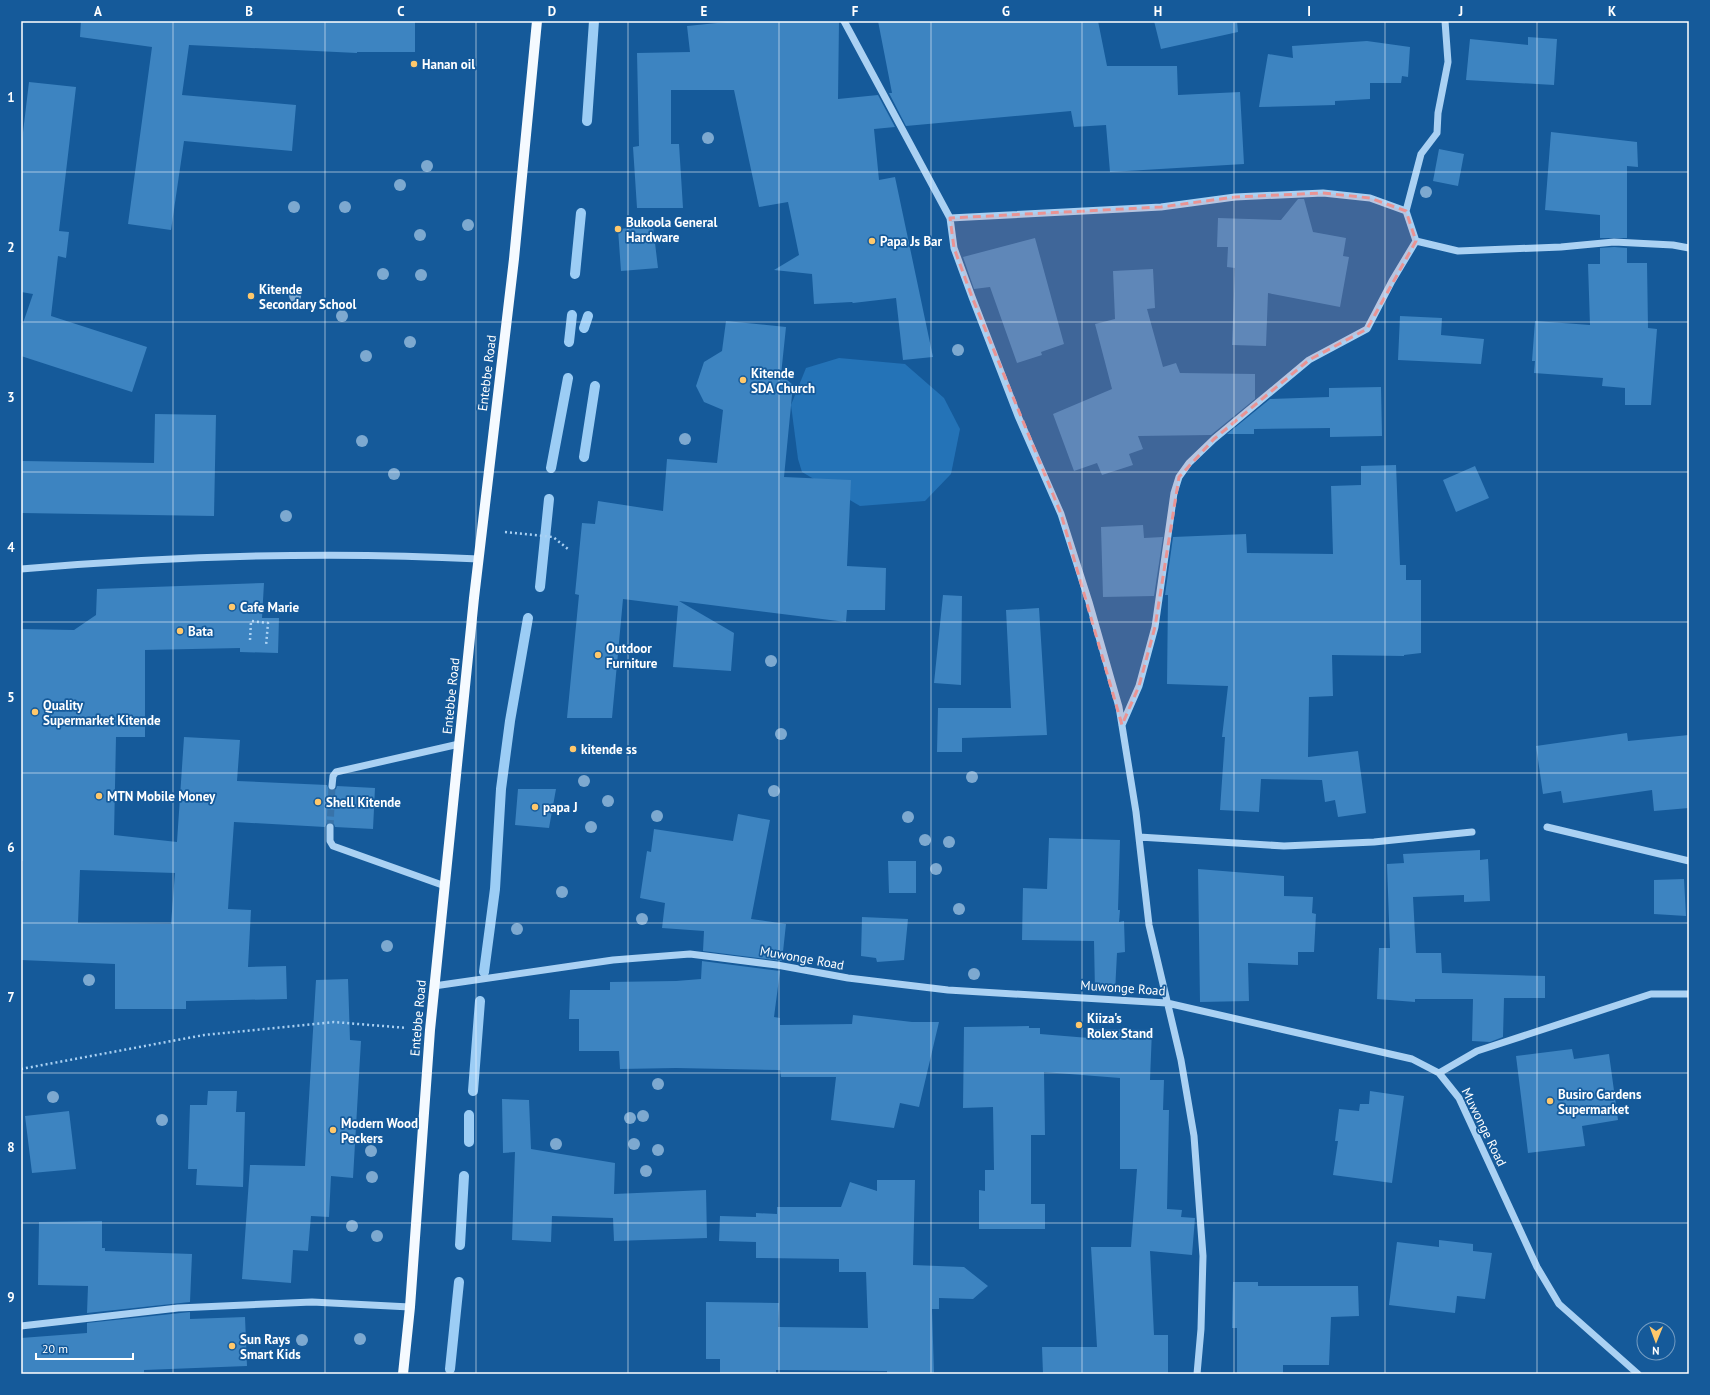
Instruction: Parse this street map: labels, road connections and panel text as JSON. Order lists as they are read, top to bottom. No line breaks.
{"streets":{"main road":["Entebbe Road"],"street":["Muwonge Road"]},"crossings":[["Entebbe Road","Muwonge Road"]],"places":["Hanan oil","Bukoola General Hardware","Papa Js Bar","Kitende Secondary School","Kitende SDA Church","Cafe Marie","Bata","Outdoor Furniture","Quality Supermarket Kitende","kitende ss","MTN Mobile Money","Shell Kitende","papa J","Kiiza's Rolex Stand","Busiro Gardens Supermarket","Modern Wood Peckers","Sun Rays Smart Kids"],"scale_bar":"20 m","north":"bottom","grid":{"columns":["A","B","C","D","E","F","G","H","I","J","K"],"rows":["1","2","3","4","5","6","7","8","9"]}}
